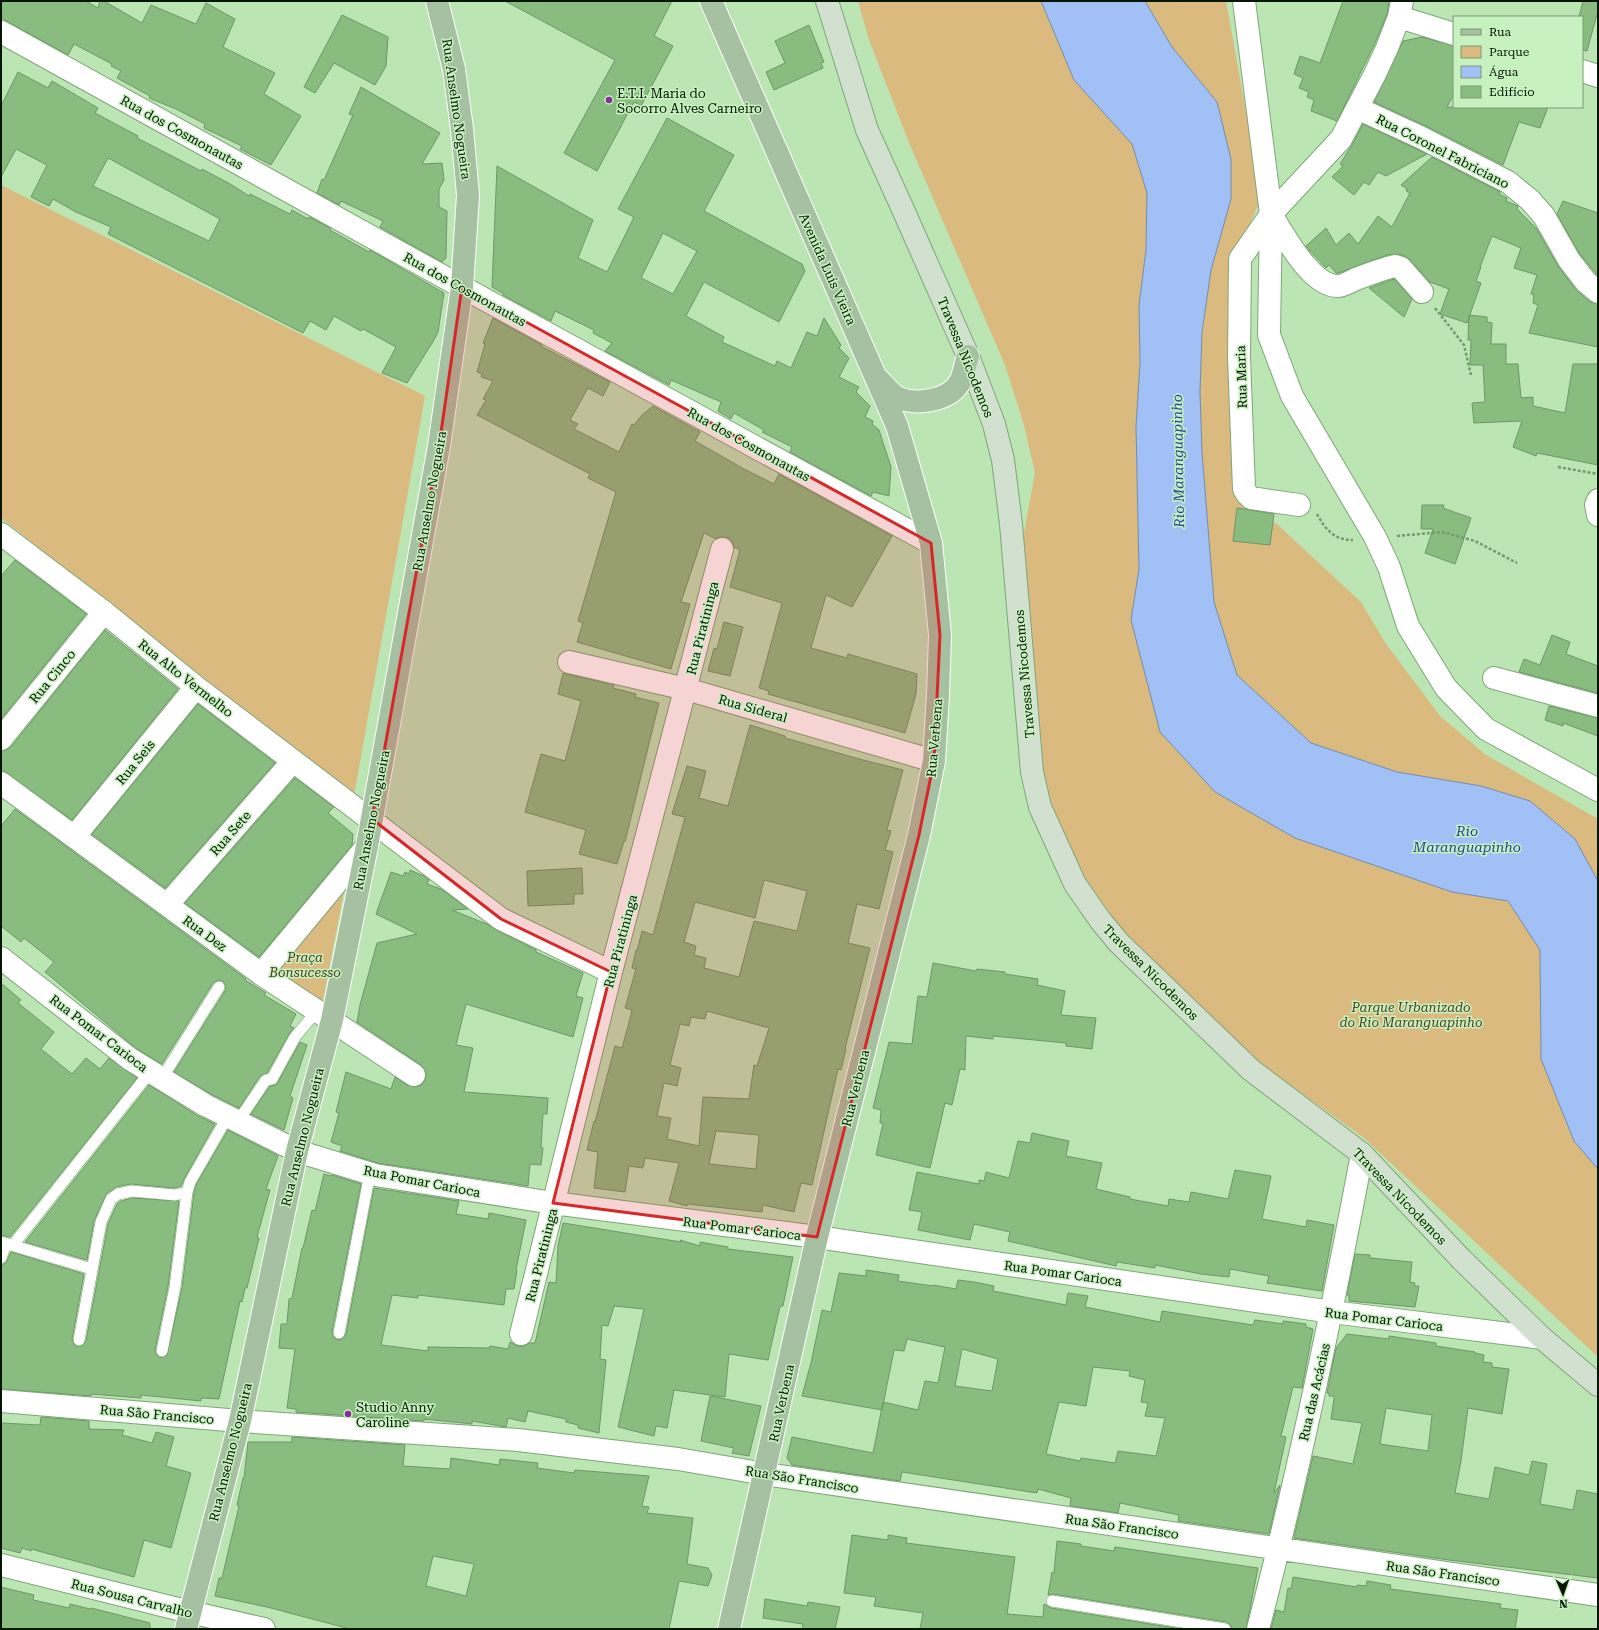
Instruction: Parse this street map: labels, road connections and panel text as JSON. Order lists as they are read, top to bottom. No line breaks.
{"streets":{"main road":["Rua Anselmo Nogueira","Avenida Luís Vieira","Travessa Nicodemos","Rua Verbena"],"street":["Rua dos Cosmonautas","Rua Coronel Fabriciano","Rua Maria","Rua Piratininga","Rua Cinco","Rua Alto Vermelho","Rua Sideral","Rua Seis","Rua Sete","Rua Dez","Rua Pomar Carioca","Rua das Acácias","Rua São Francisco","Rua Sousa Carvalho"]},"crossings":[["Rua Anselmo Nogueira","Rua dos Cosmonautas"],["Rua Anselmo Nogueira","Rua Alto Vermelho"],["Rua Anselmo Nogueira","Rua Dez"],["Rua Anselmo Nogueira","Rua Pomar Carioca"],["Rua Anselmo Nogueira","Rua São Francisco"],["Rua Anselmo Nogueira","Rua Sousa Carvalho"],["Rua dos Cosmonautas","Avenida Luís Vieira"],["Rua dos Cosmonautas","Rua Verbena"],["Rua Coronel Fabriciano","Rua Maria"],["Avenida Luís Vieira","Rua Verbena"],["Travessa Nicodemos","Rua Pomar Carioca"],["Travessa Nicodemos","Rua das Acácias"],["Rua Piratininga","Rua Alto Vermelho"],["Rua Piratininga","Rua Sideral"],["Rua Piratininga","Rua Pomar Carioca"],["Rua Cinco","Rua Alto Vermelho"],["Rua Alto Vermelho","Rua Seis"],["Rua Alto Vermelho","Rua Sete"],["Rua Sideral","Rua Verbena"],["Rua Verbena","Rua Pomar Carioca"],["Rua Verbena","Rua São Francisco"],["Rua Seis","Rua Dez"],["Rua Sete","Rua Dez"],["Rua Pomar Carioca","Rua das Acácias"],["Rua das Acácias","Rua São Francisco"]],"water":["Rio Maranguapinho"],"parks":["Praça Bonsucesso","Parque Urbanizado do Rio Maranguapinho"],"places":["E.T.I. Maria do Socorro Alves Carneiro","Studio Anny Caroline"],"legend":["Rua","Parque","Água","Edifício"],"north":"bottom"}
